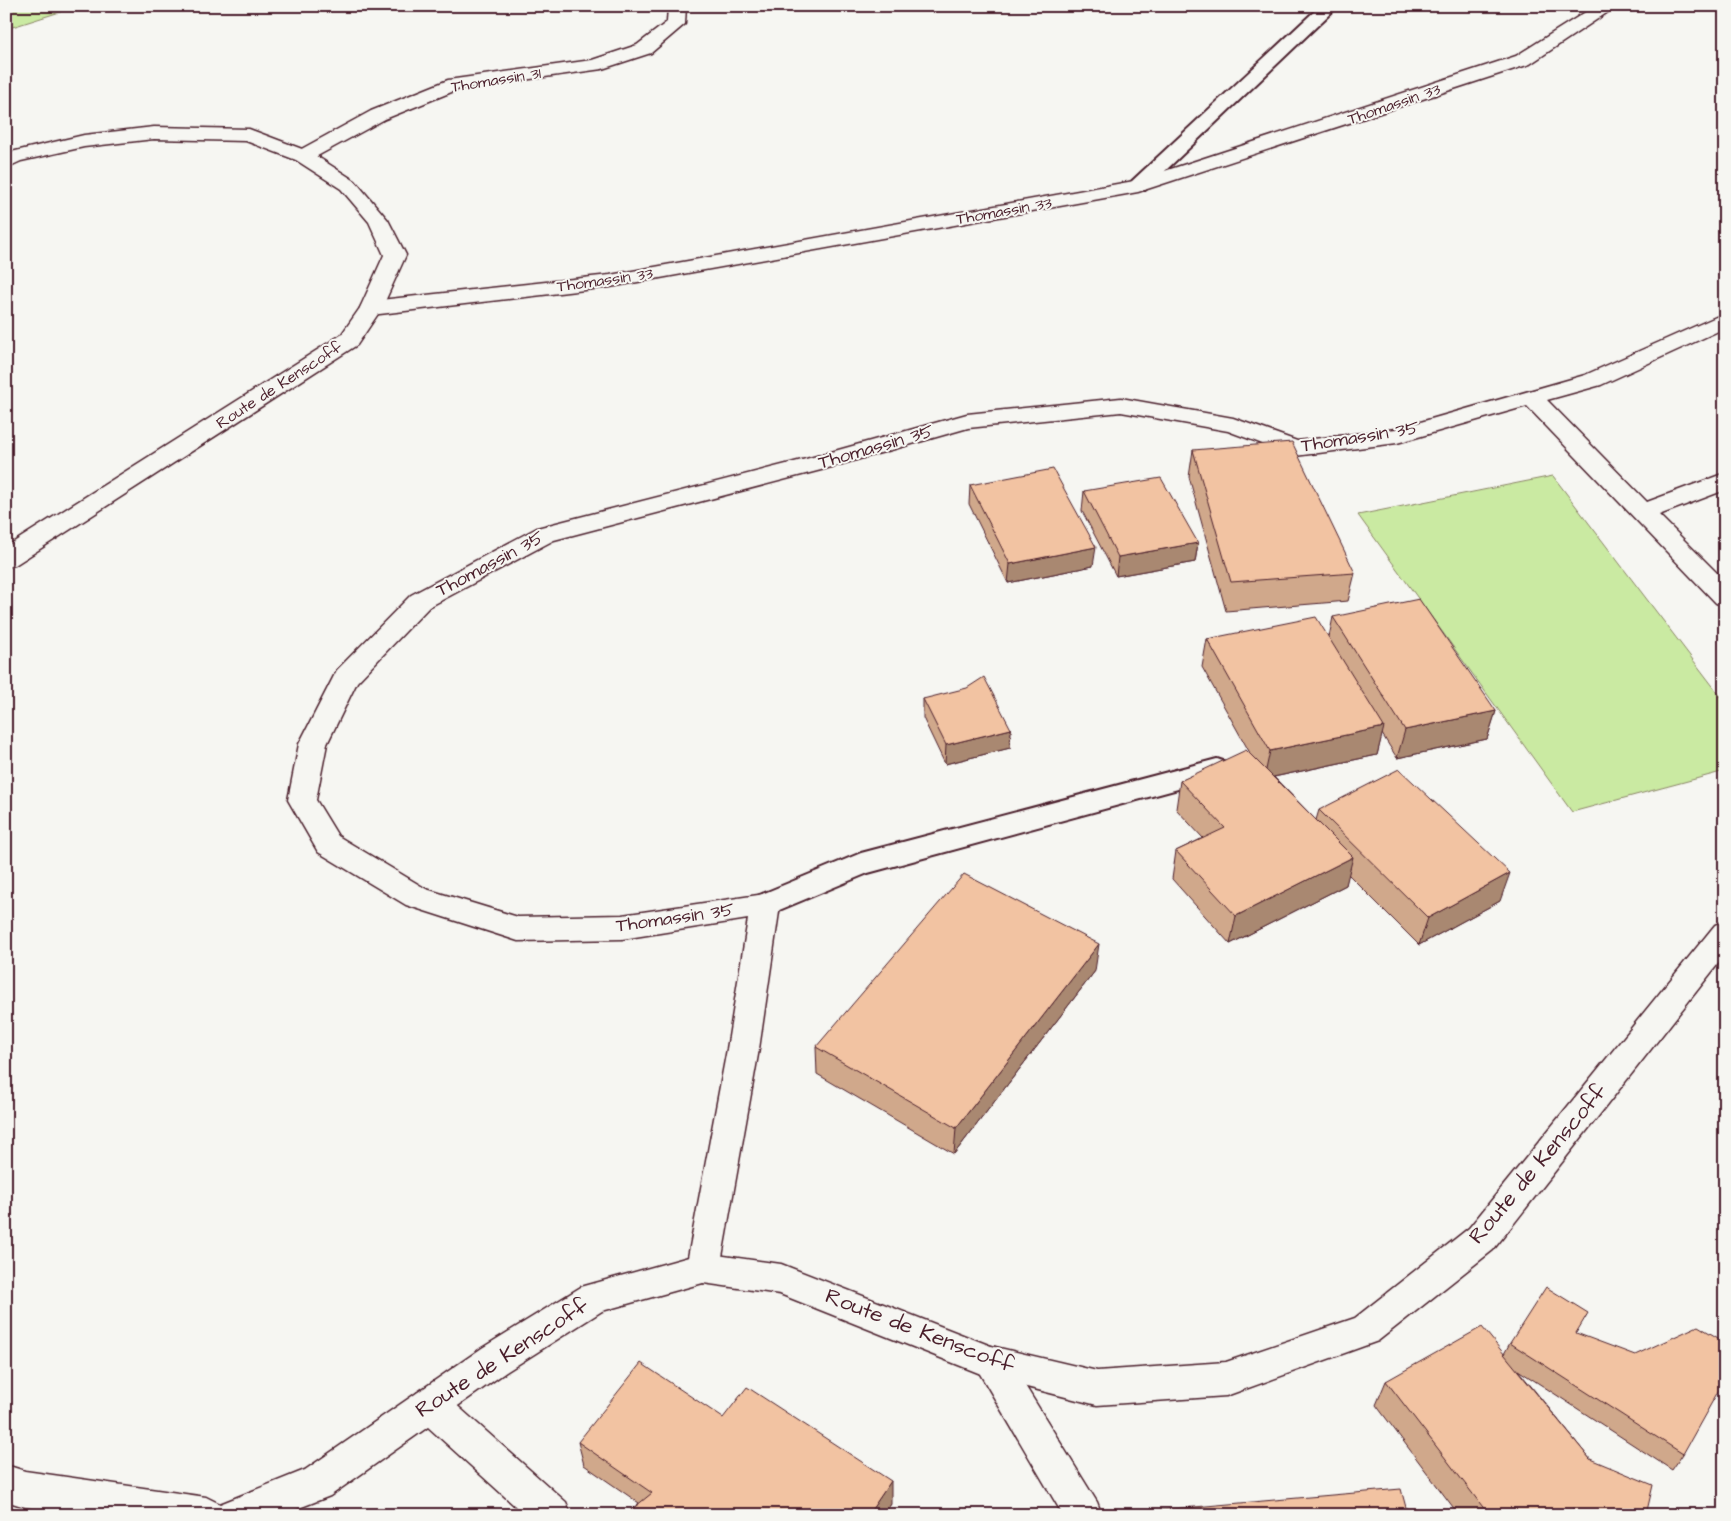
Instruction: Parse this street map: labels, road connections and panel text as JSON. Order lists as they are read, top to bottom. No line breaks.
{"streets":{"street":["Thomassin 31","Thomassin 33","Route de Kenscoff","Thomassin 35"]},"crossings":[["Thomassin 31","Route de Kenscoff"],["Thomassin 33","Route de Kenscoff"],["Route de Kenscoff","Thomassin 35"]]}
